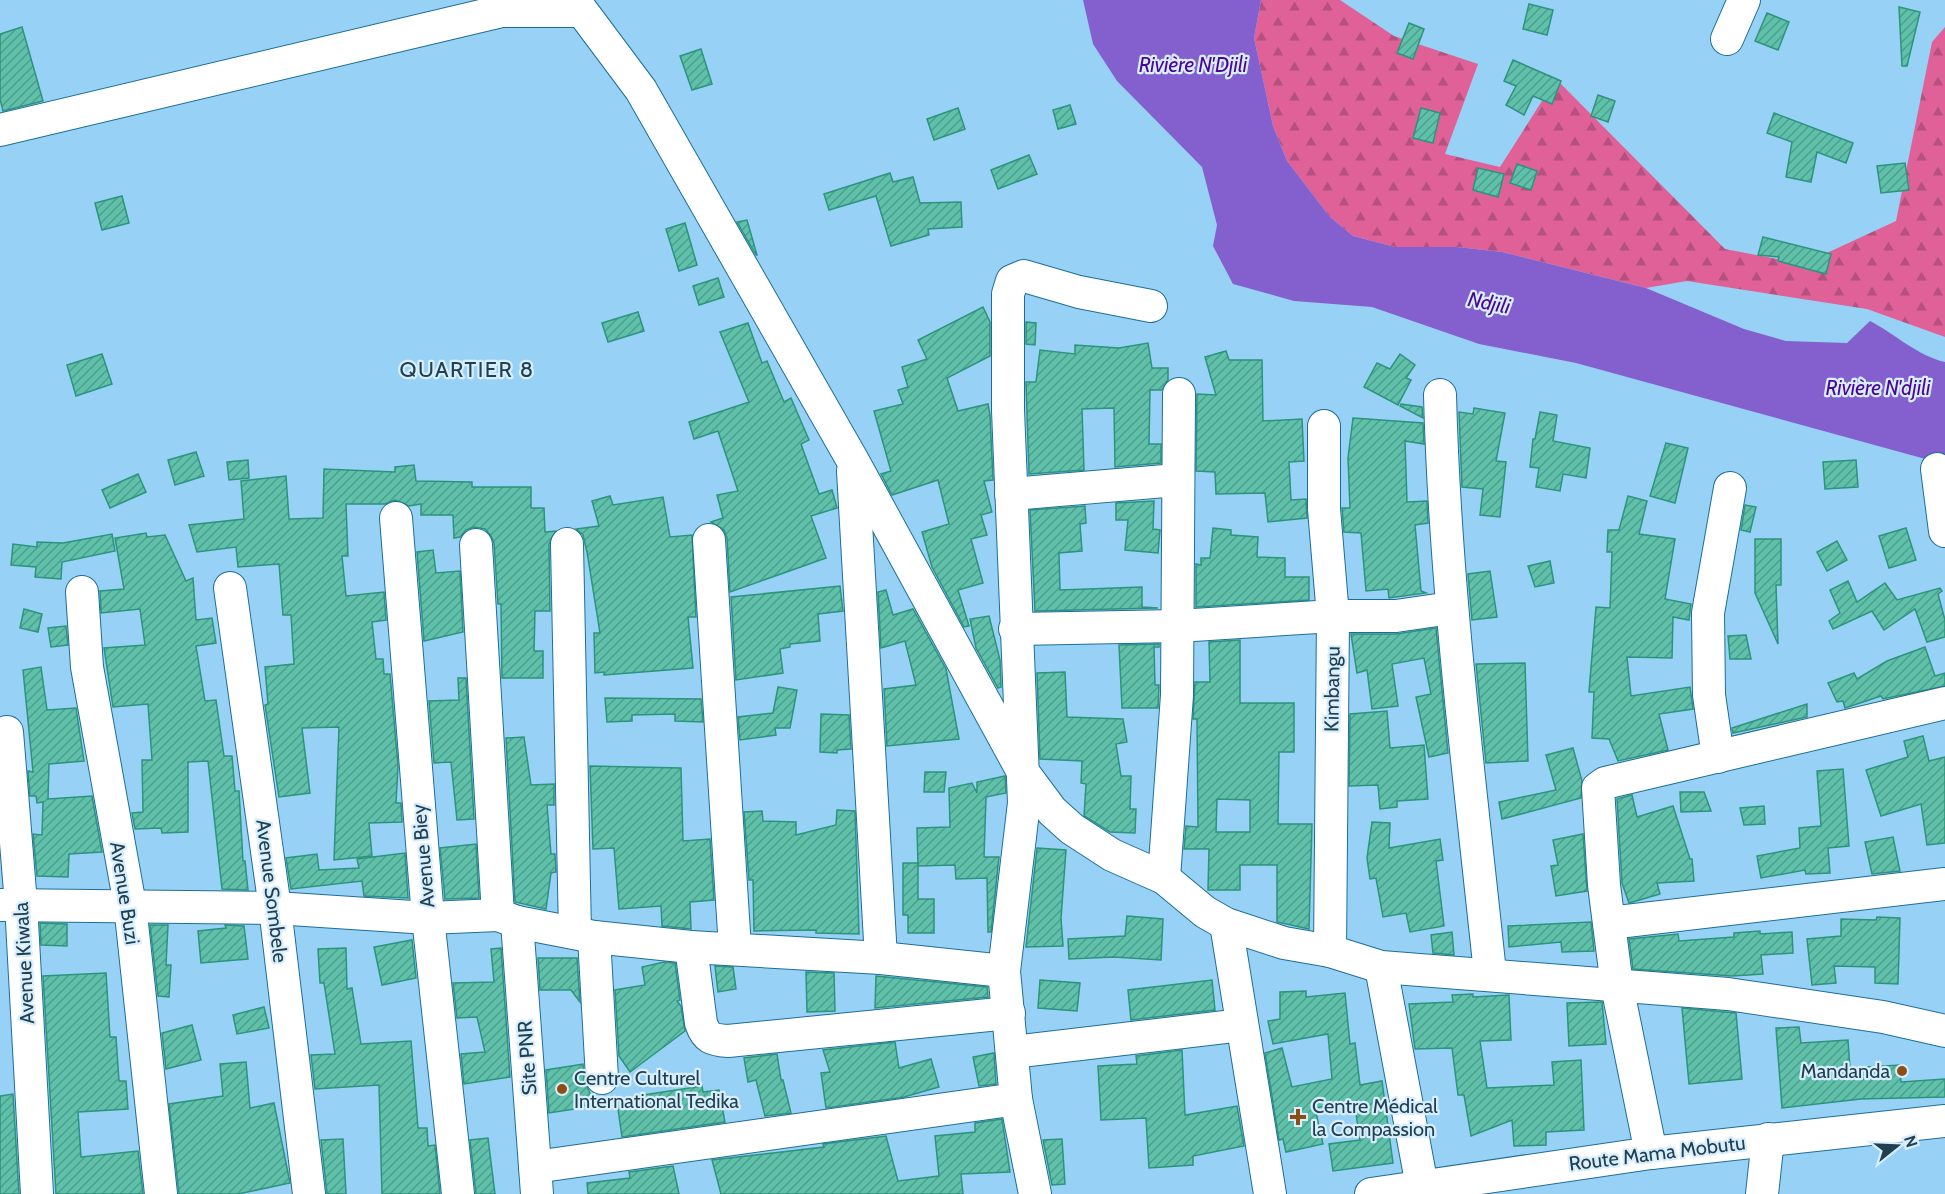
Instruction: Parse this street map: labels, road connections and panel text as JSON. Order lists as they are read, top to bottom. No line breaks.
{"streets":{"street":["Kimbangu","Avenue Biey","Avenue Sombele","Avenue Buzi","Avenue Kiwala","Site PNR","Route Mama Mobutu"]},"districts":["QUARTIER 8"],"water":["Rivière N'Djili","Ndjili","Rivière N'djili"],"places":{"other":["Mandanda","Centre Culturel International Tedika"],"health":["Centre Médical la Compassion"]},"north":"right"}
